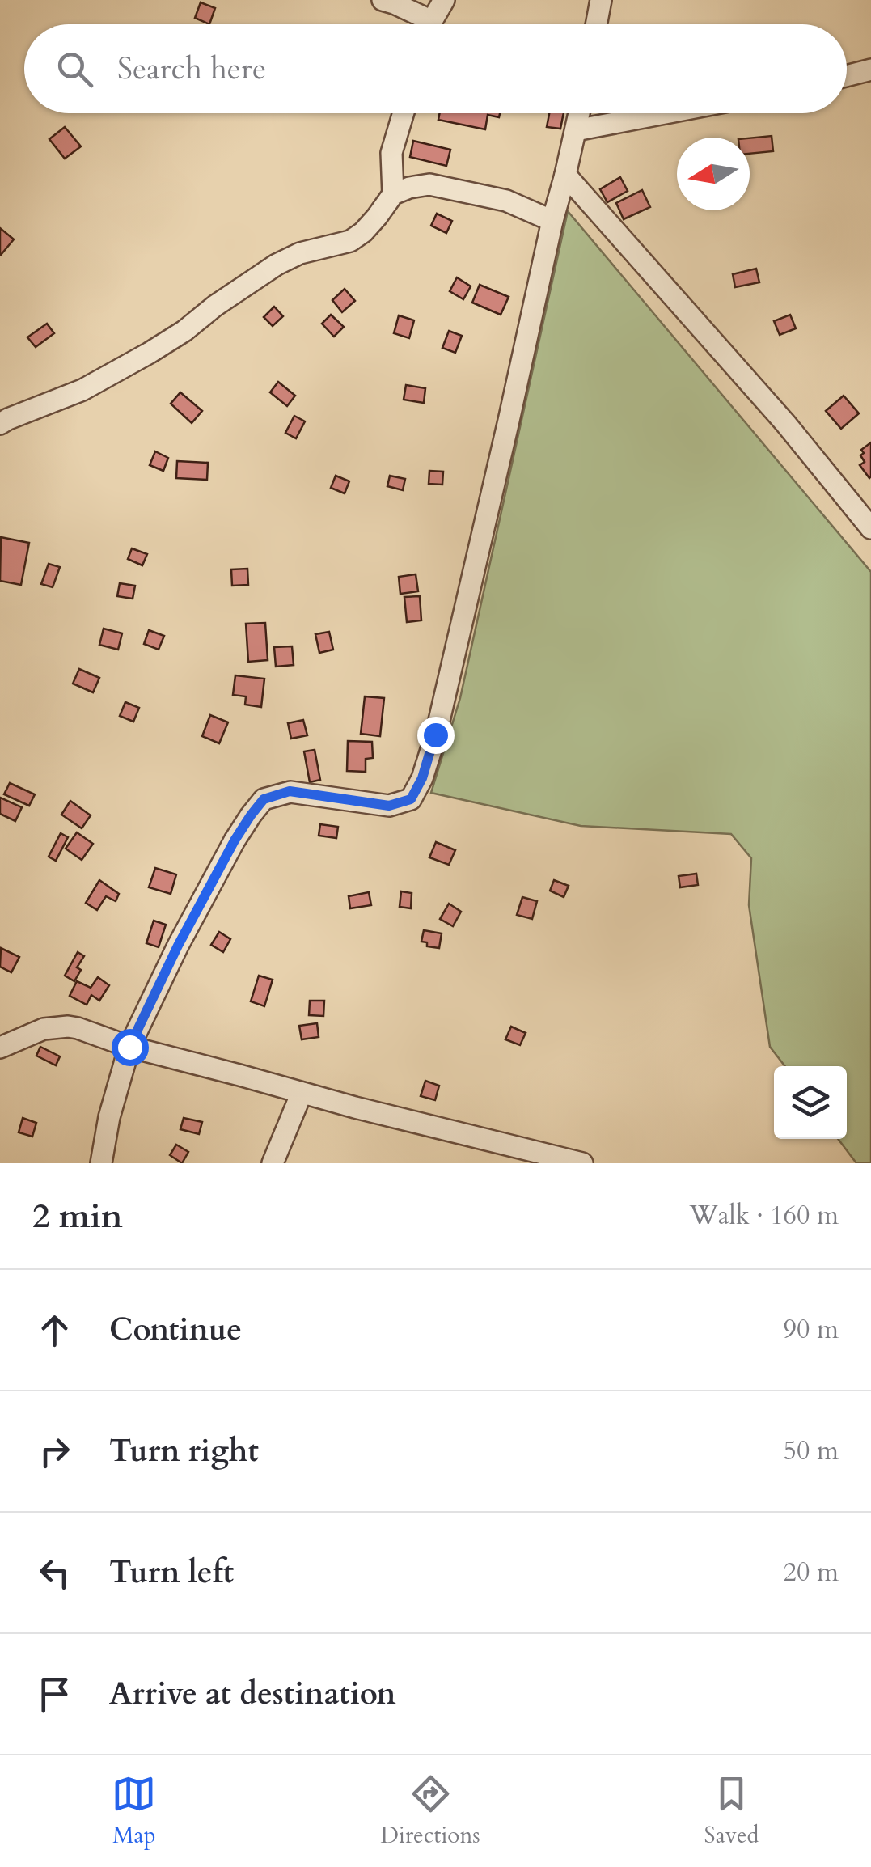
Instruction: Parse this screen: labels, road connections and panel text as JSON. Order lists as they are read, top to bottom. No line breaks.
{"north":"left","page":{"search":"Search here","heading":["2 min","Walk · 160 m"],"list":[["Continue","90 m"],["Turn right","50 m"],["Turn left","20 m"],"Arrive at destination"],"nav":["Map","Directions","Saved"]}}
